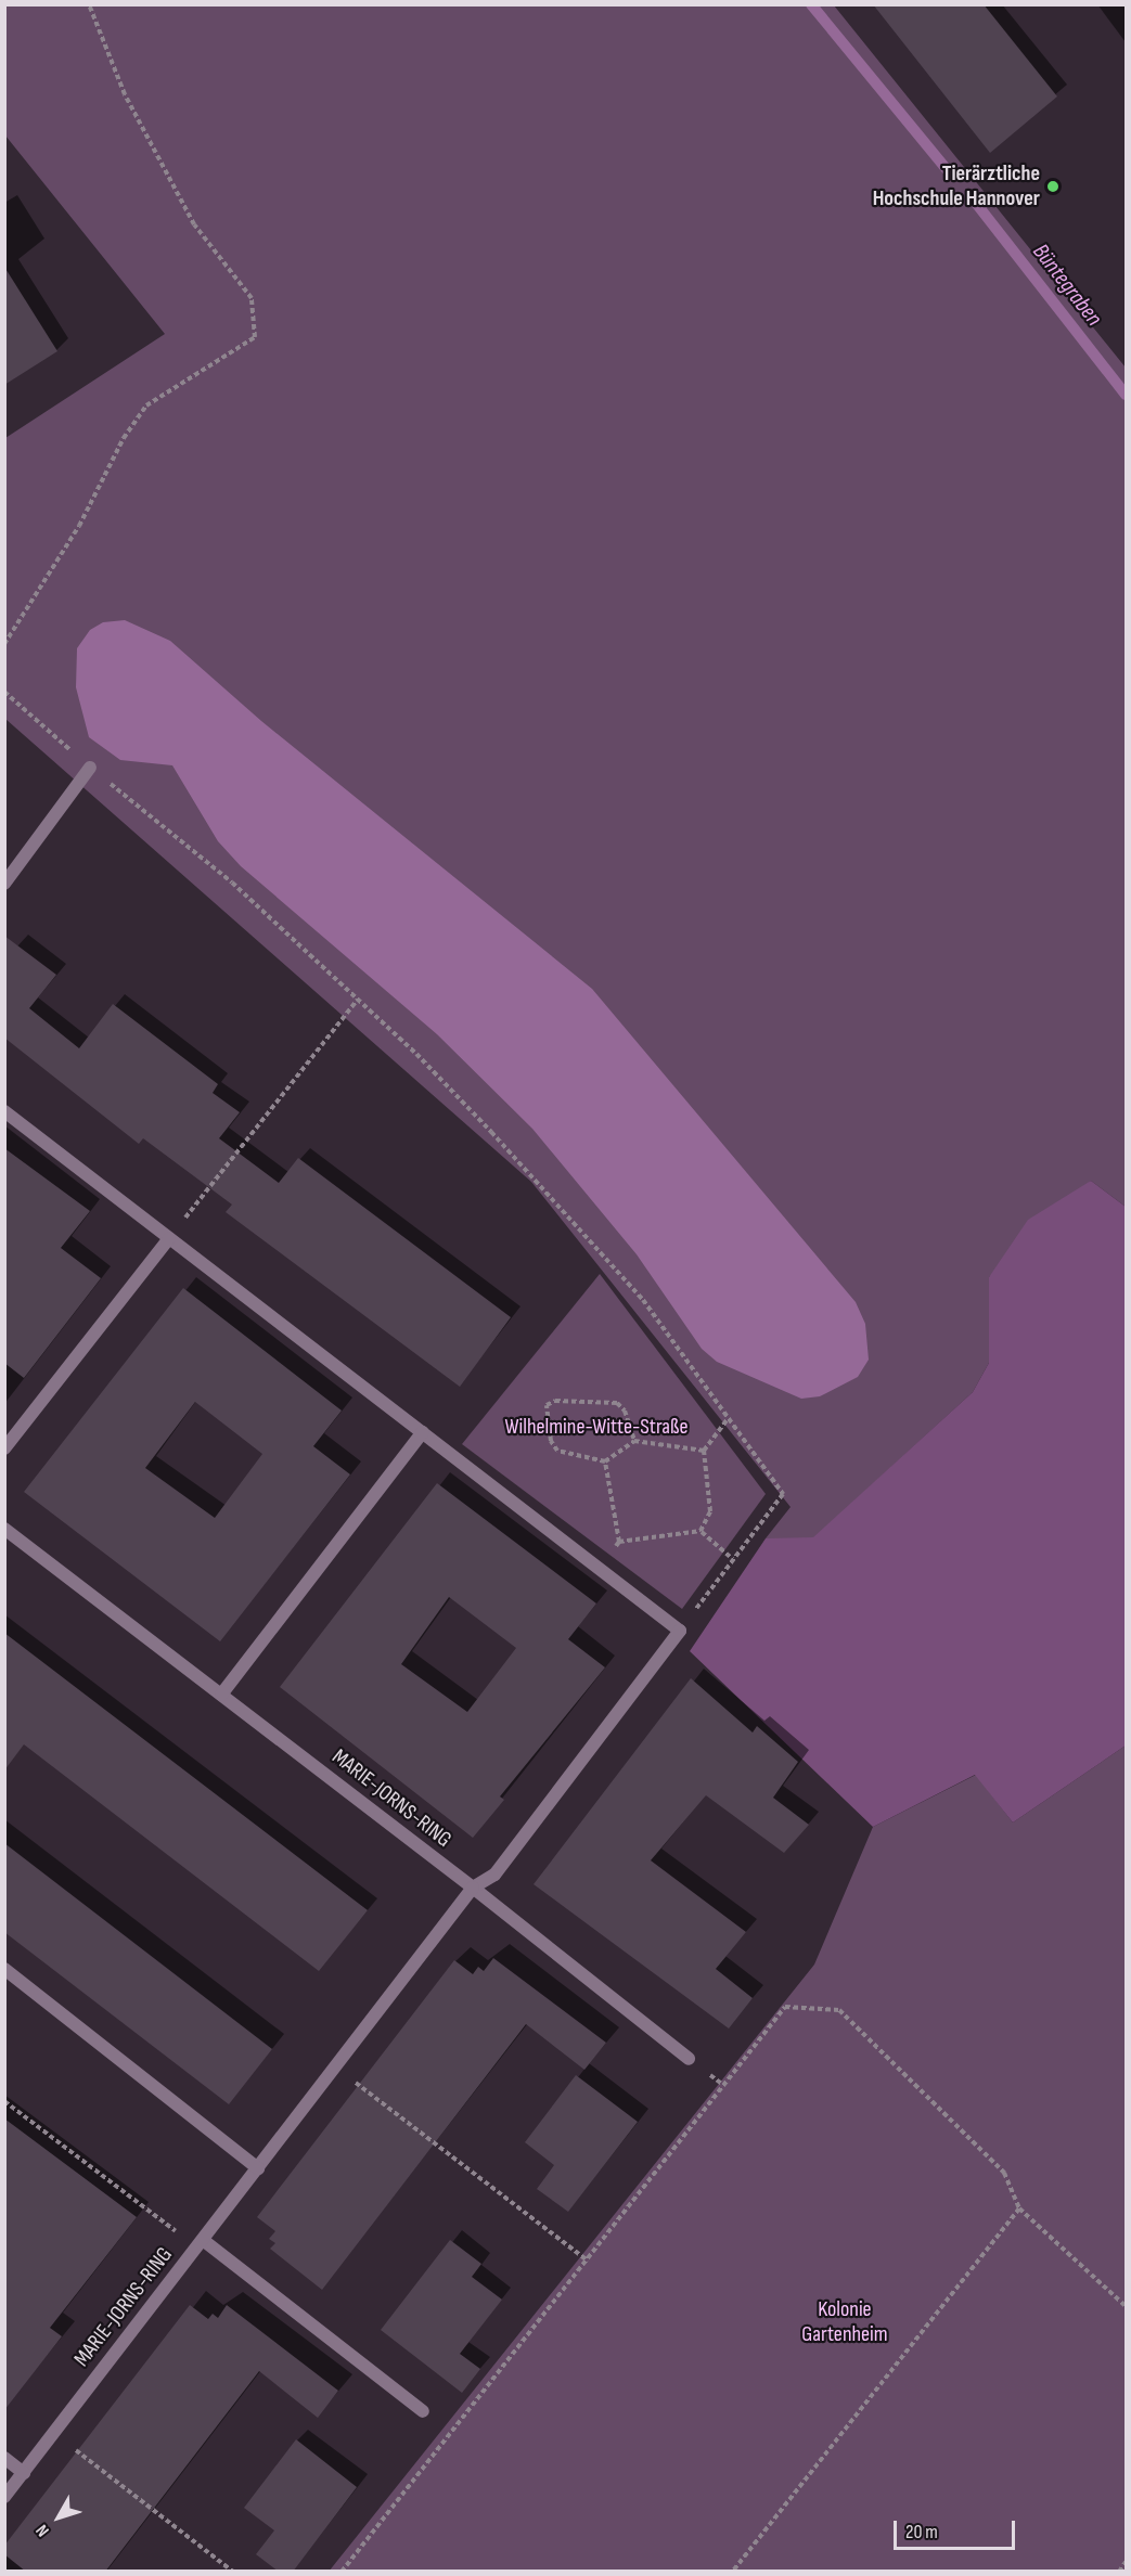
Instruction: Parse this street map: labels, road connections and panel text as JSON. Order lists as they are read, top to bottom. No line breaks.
{"streets":{"street":["MARIE-JORNS-RING"]},"water":["Büntegraben"],"parks":["Wilhelmine-Witte-Straße","Kolonie Gartenheim"],"places":["Tierärztliche Hochschule Hannover"],"scale_bar":"20 m","north":"bottom left"}
